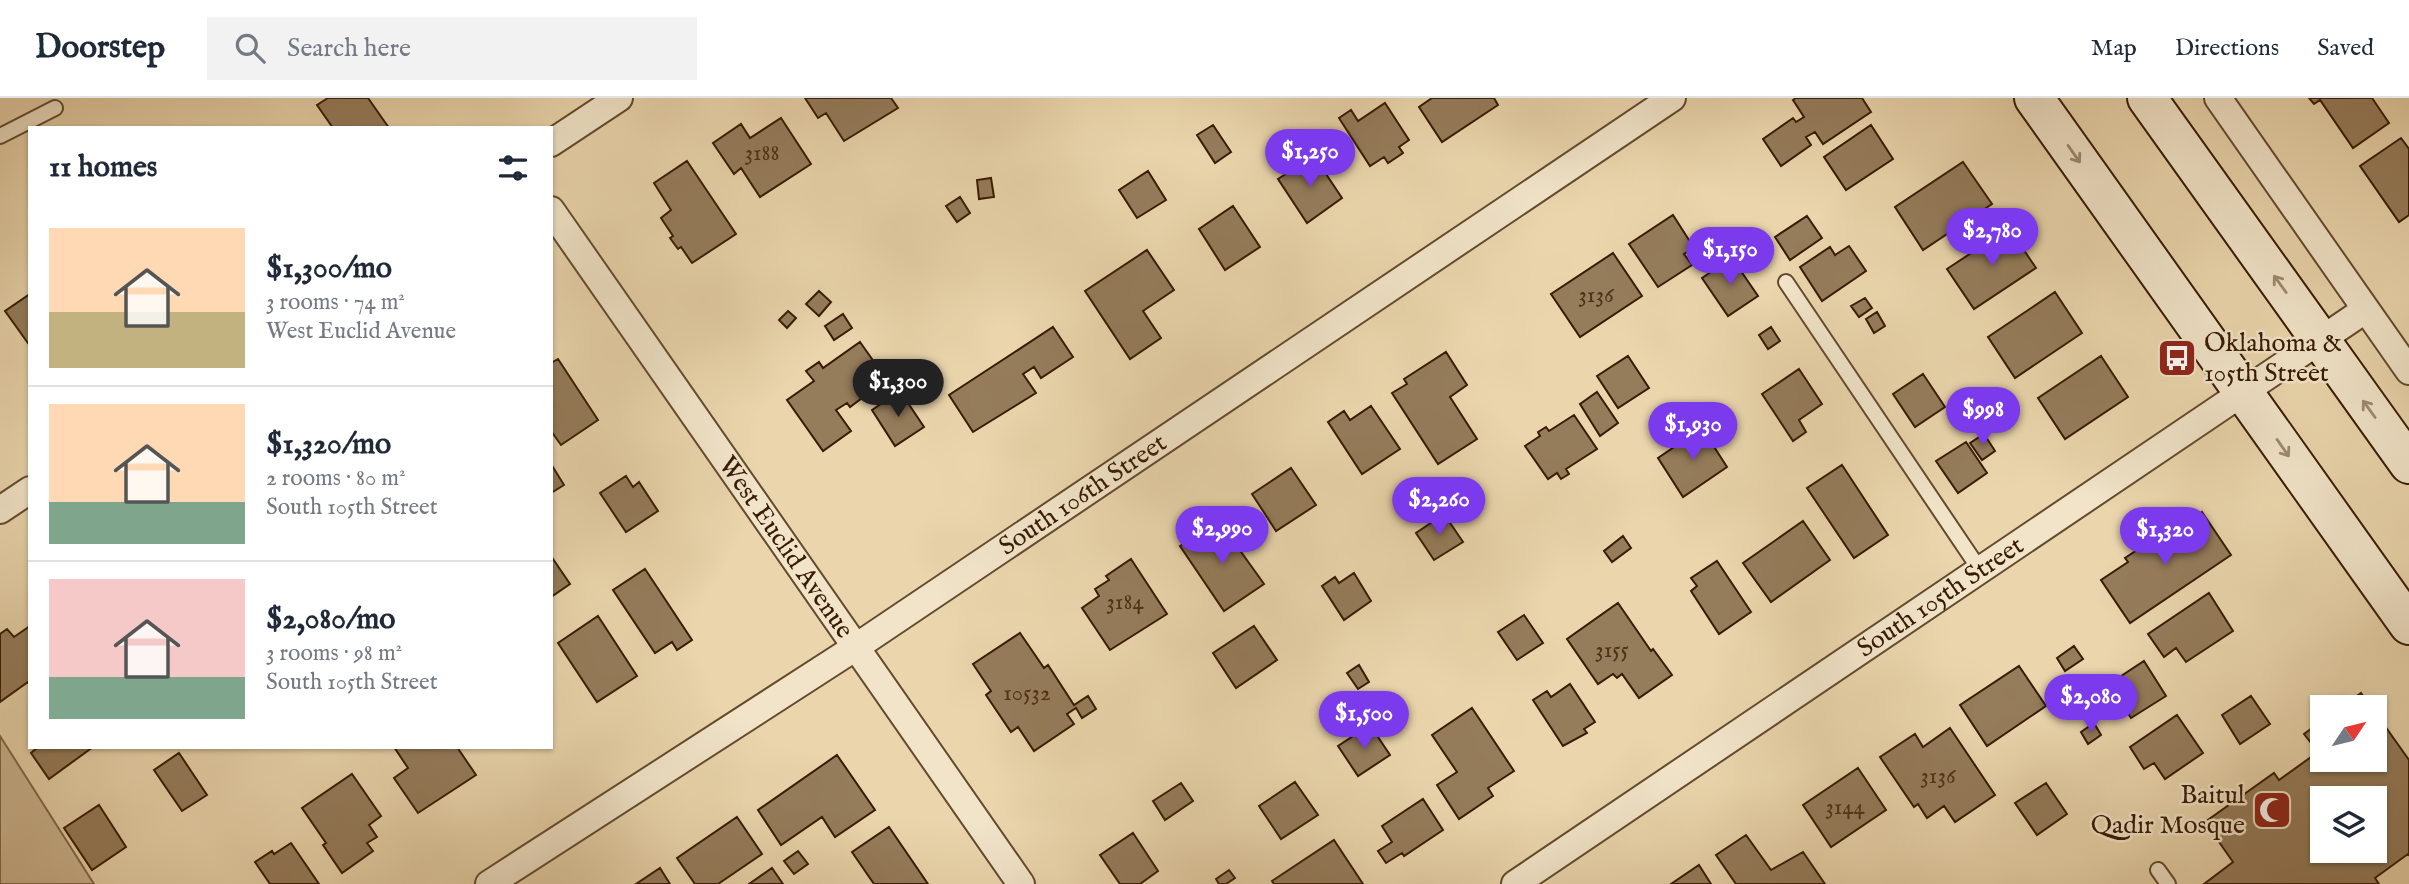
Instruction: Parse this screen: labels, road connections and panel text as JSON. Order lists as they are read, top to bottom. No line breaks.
{"streets":{"street":["South 106th Street","West Euclid Avenue","South 105th Street"]},"crossings":[["South 106th Street","West Euclid Avenue"]],"places":{"bus stop":["Oklahoma & 105th Street"],"mosque":["Baitul Qadir Mosque"]},"house_numbers":["3188","3136","3184","3155","10532","3136","3144"],"north":"top right","page":{"header":"Doorstep","search":"Search here","nav":["Map","Directions","Saved"],"heading":"11 homes","price":["$1,250","$2,780","$1,150","$1,300","$998","$1,930","$2,260","$2,990","$1,320","$2,080","$1,500"],"list":[{"name":"$1,300/mo","note":"3 rooms · 74 m² · West Euclid Avenue"},{"name":"$1,320/mo","note":"2 rooms · 80 m² · South 105th Street"},{"name":"$2,080/mo","note":"3 rooms · 98 m² · South 105th Street"}]}}
